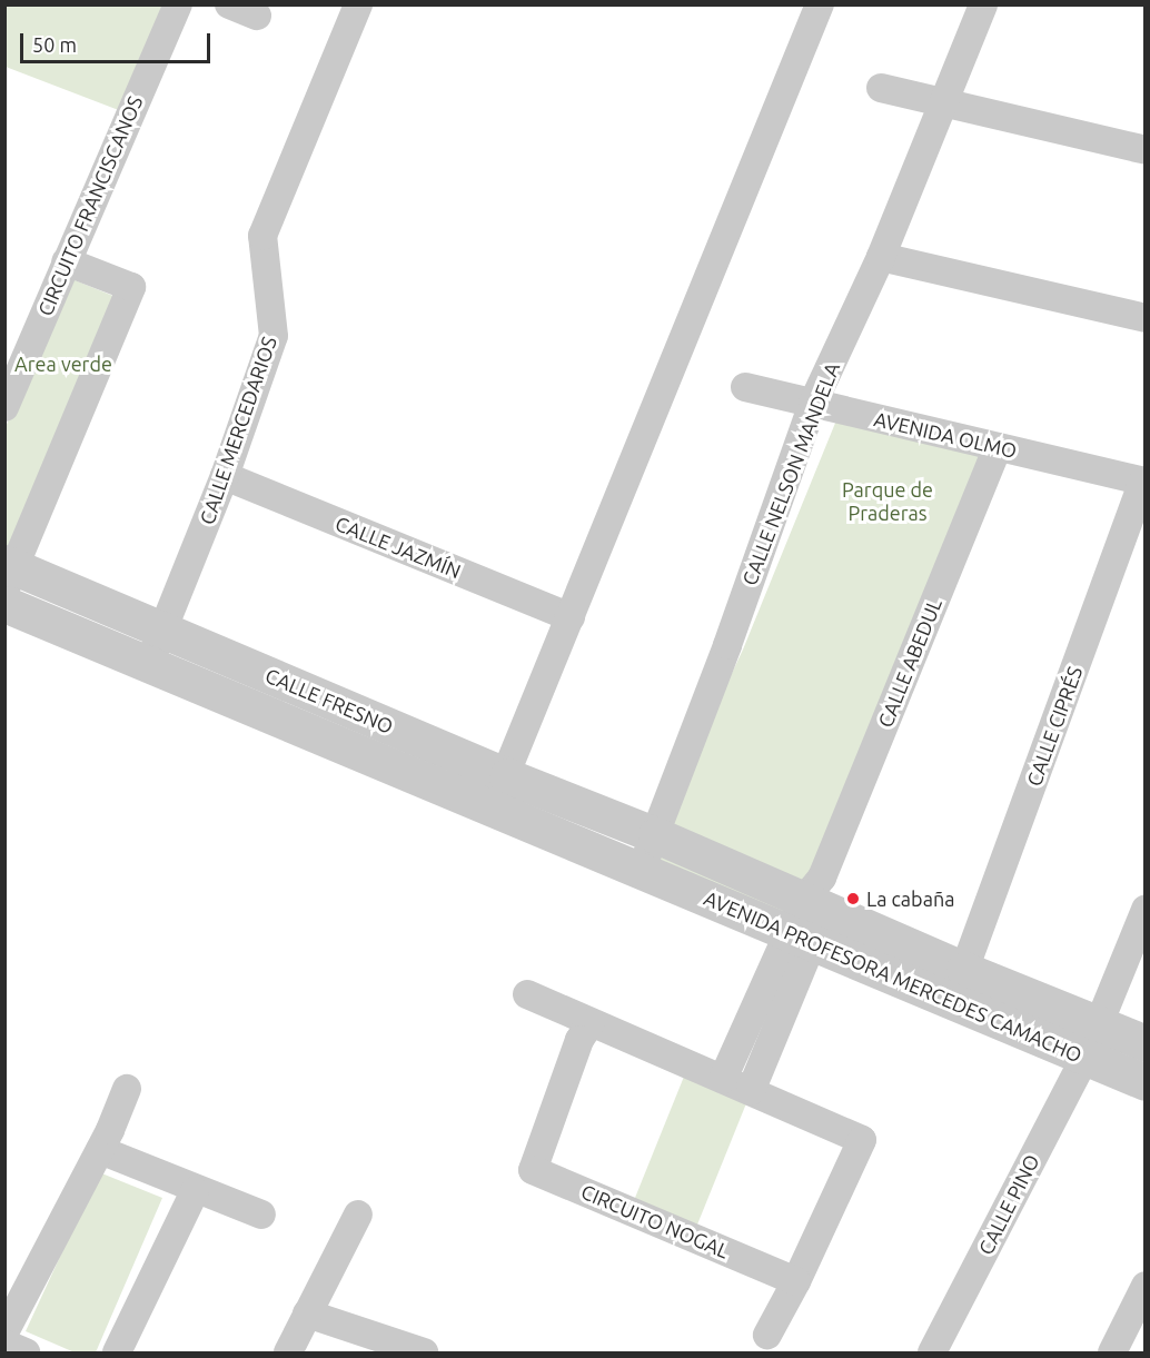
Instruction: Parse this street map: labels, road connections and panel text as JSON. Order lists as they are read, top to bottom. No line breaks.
{"streets":{"street":["CIRCUITO FRANCISCANOS","CALLE MERCEDARIOS","AVENIDA OLMO","CALLE NELSON MANDELA","CALLE JAZMÍN","CALLE ABEDUL","CALLE FRESNO","CALLE CIPRÉS","AVENIDA PROFESORA MERCEDES CAMACHO","CALLE PINO","CIRCUITO NOGAL"]},"crossings":[["CALLE MERCEDARIOS","CALLE JAZMÍN"],["CALLE MERCEDARIOS","CALLE FRESNO"],["AVENIDA OLMO","CALLE NELSON MANDELA"],["AVENIDA OLMO","CALLE ABEDUL"],["AVENIDA OLMO","CALLE CIPRÉS"],["CALLE NELSON MANDELA","CALLE FRESNO"],["CALLE NELSON MANDELA","AVENIDA PROFESORA MERCEDES CAMACHO"],["CALLE ABEDUL","AVENIDA PROFESORA MERCEDES CAMACHO"],["CALLE FRESNO","AVENIDA PROFESORA MERCEDES CAMACHO"],["CALLE CIPRÉS","AVENIDA PROFESORA MERCEDES CAMACHO"],["AVENIDA PROFESORA MERCEDES CAMACHO","CALLE PINO"]],"parks":["Area verde","Parque de Praderas"],"places":["La cabaña"],"scale_bar":"50 m"}
